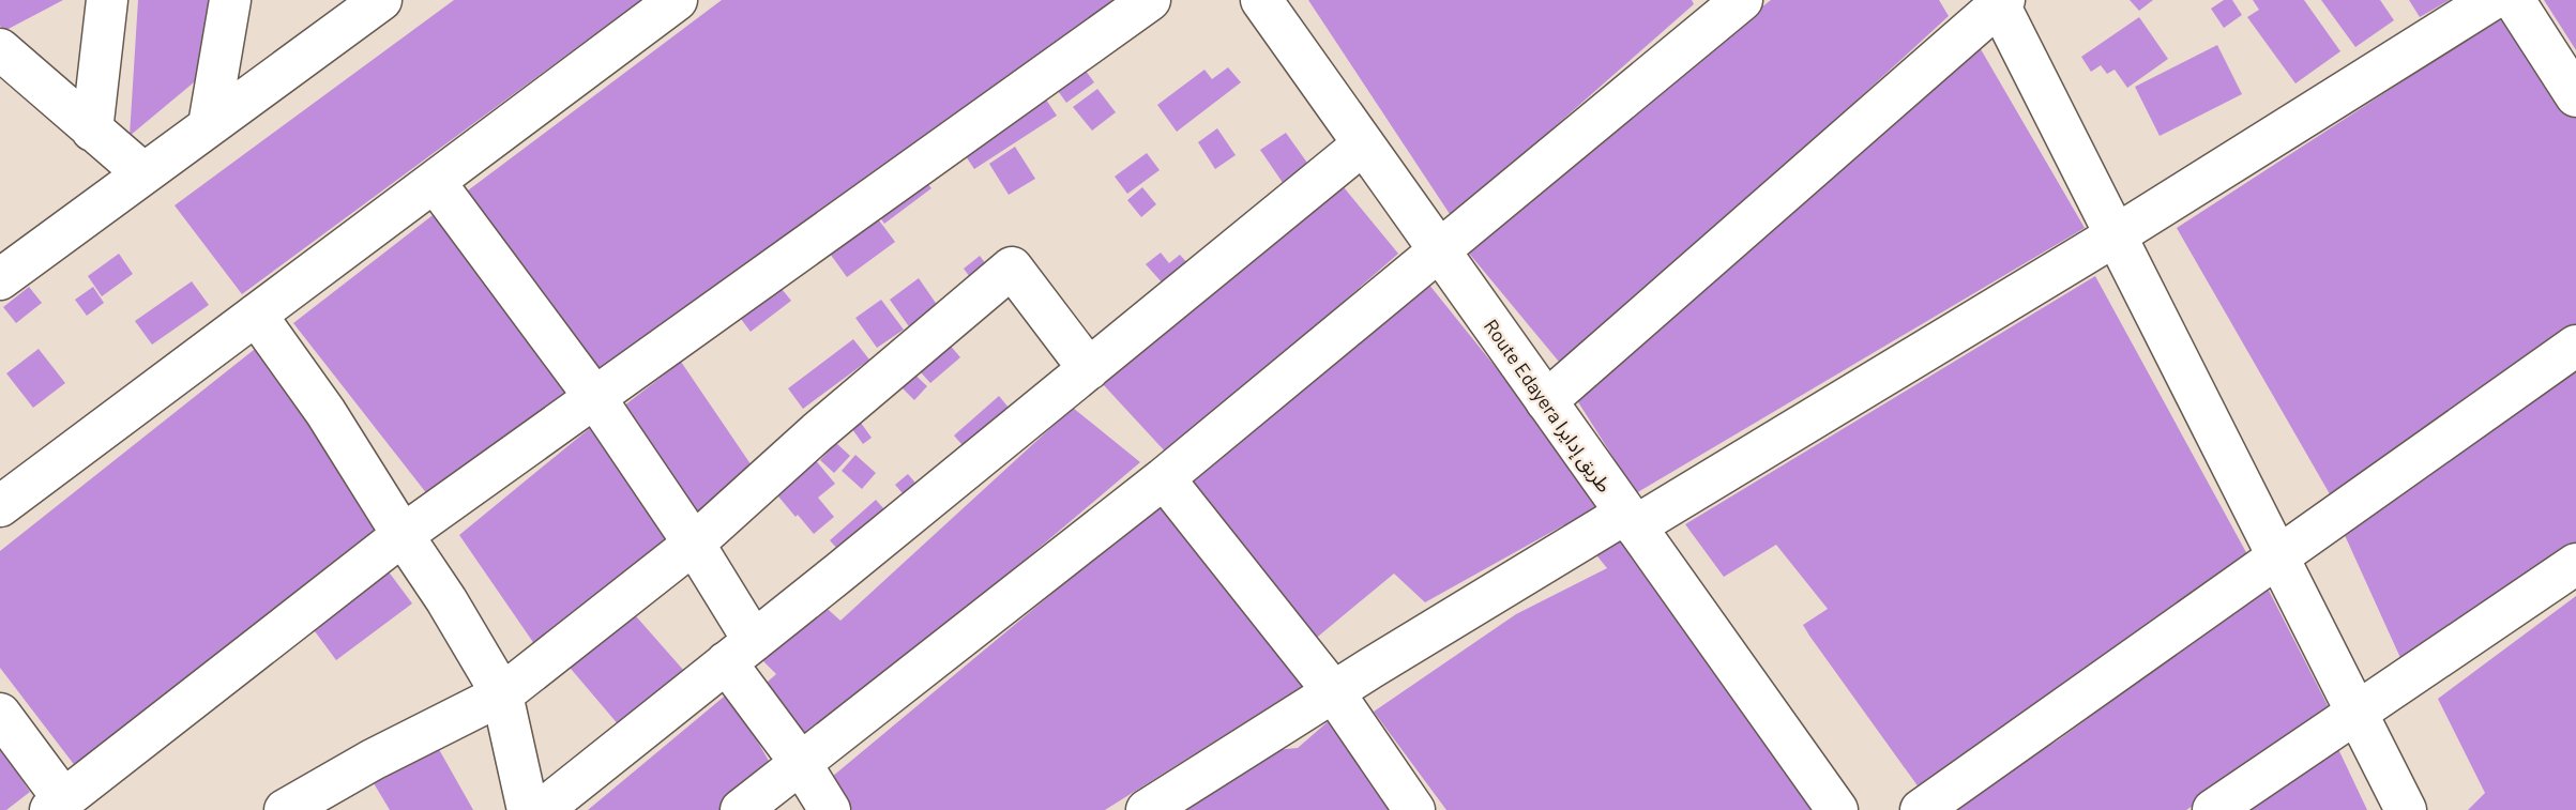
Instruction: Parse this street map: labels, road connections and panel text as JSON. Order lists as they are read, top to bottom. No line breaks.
{"streets":{"street":["Route Edayera طريق إدايرا"]}}
